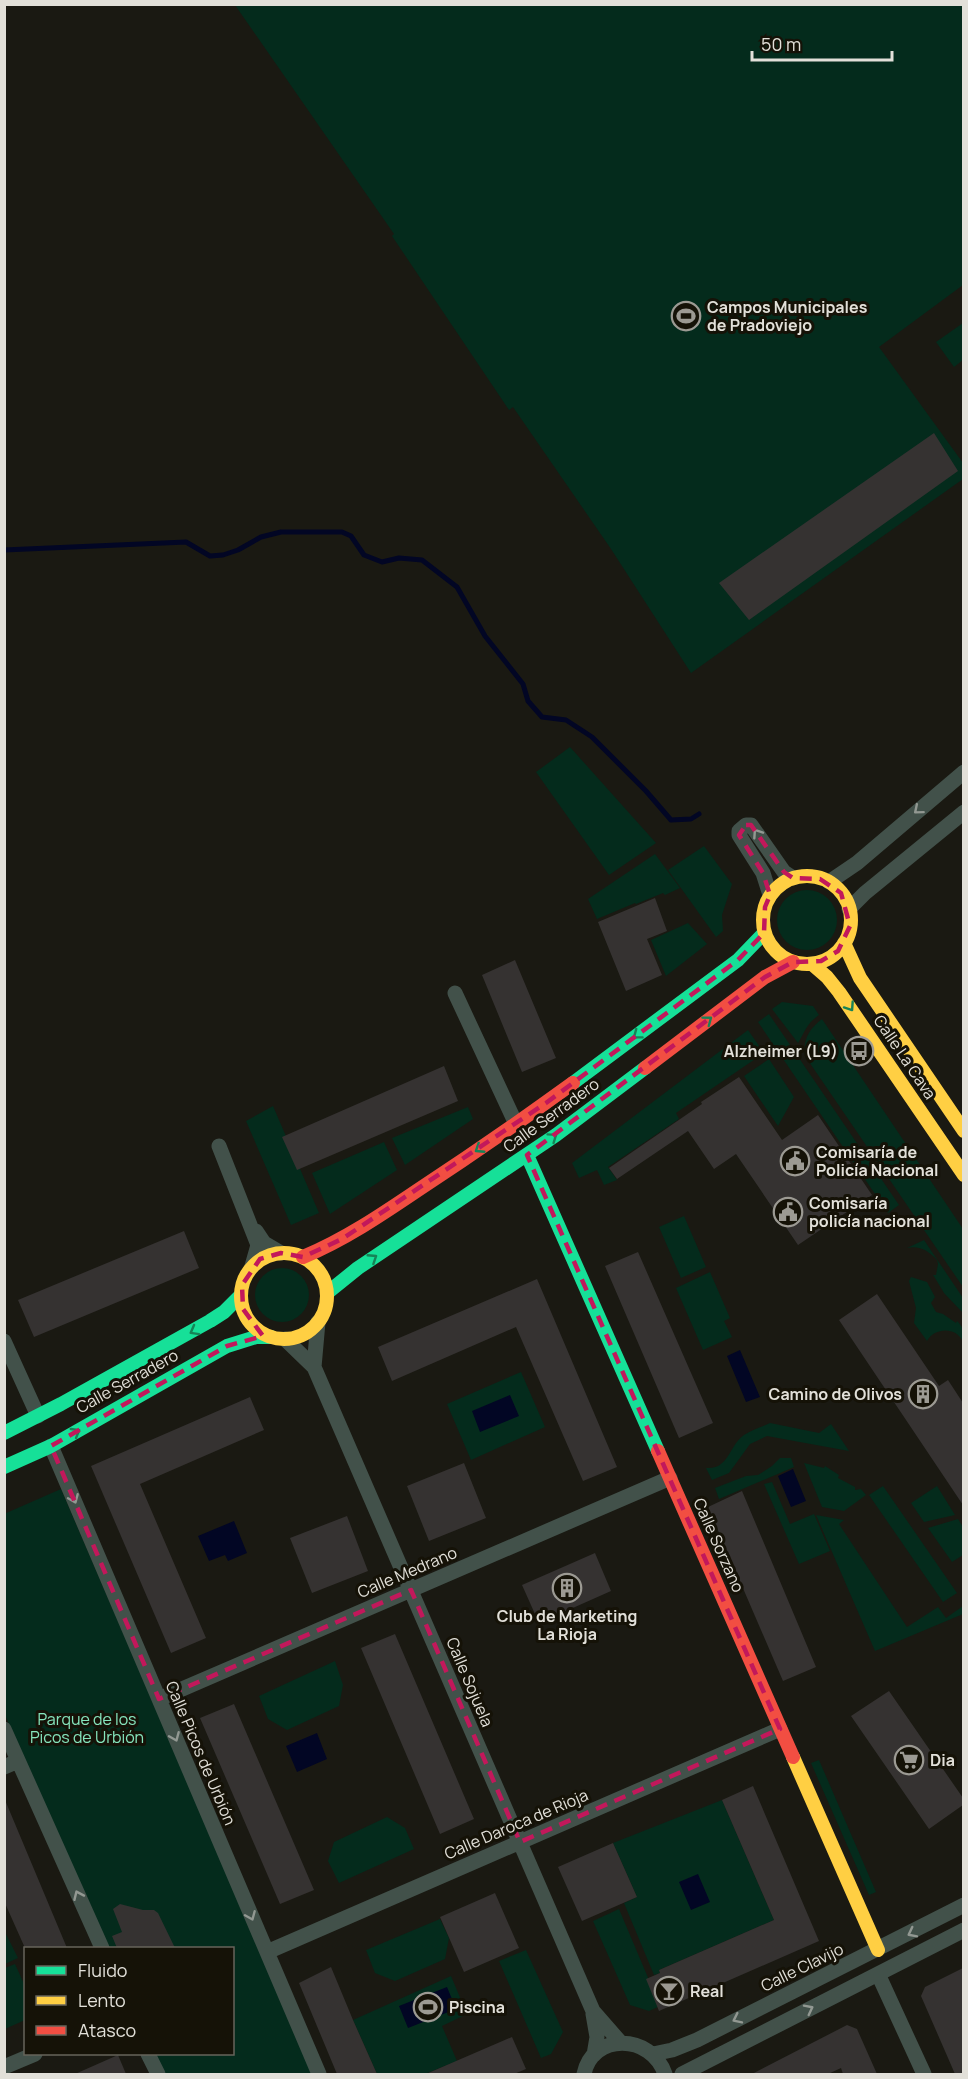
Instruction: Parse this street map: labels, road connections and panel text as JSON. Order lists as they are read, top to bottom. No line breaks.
{"streets":{"main road":["Calle La Cava","Calle Serradero","Calle Sorzano"],"street":["Calle Medrano","Calle Sojuela","Calle Picos de Urbión","Calle Daroca de Rioja","Calle Clavijo"]},"crossings":[["Calle La Cava","Calle Serradero"],["Calle Serradero","Calle Sorzano"],["Calle Serradero","Calle Sojuela"],["Calle Serradero","Calle Picos de Urbión"],["Calle Sorzano","Calle Medrano"],["Calle Sorzano","Calle Daroca de Rioja"],["Calle Sorzano","Calle Clavijo"],["Calle Medrano","Calle Sojuela"],["Calle Medrano","Calle Picos de Urbión"],["Calle Sojuela","Calle Daroca de Rioja"],["Calle Picos de Urbión","Calle Daroca de Rioja"]],"one_way":["Calle Picos de Urbión"],"parks":["Parque de los Picos de Urbión"],"places":{"sports":["Campos Municipales de Pradoviejo","Piscina"],"bus stop":["Alzheimer (L9)"],"public building":["Comisaría de Policía Nacional","Comisaría policía nacional"],"building":["Camino de Olivos","Club de Marketing La Rioja"],"supermarket":["Dia"],"bar":["Real"]},"legend":["Fluido","Lento","Atasco"],"scale_bar":"50 m"}
